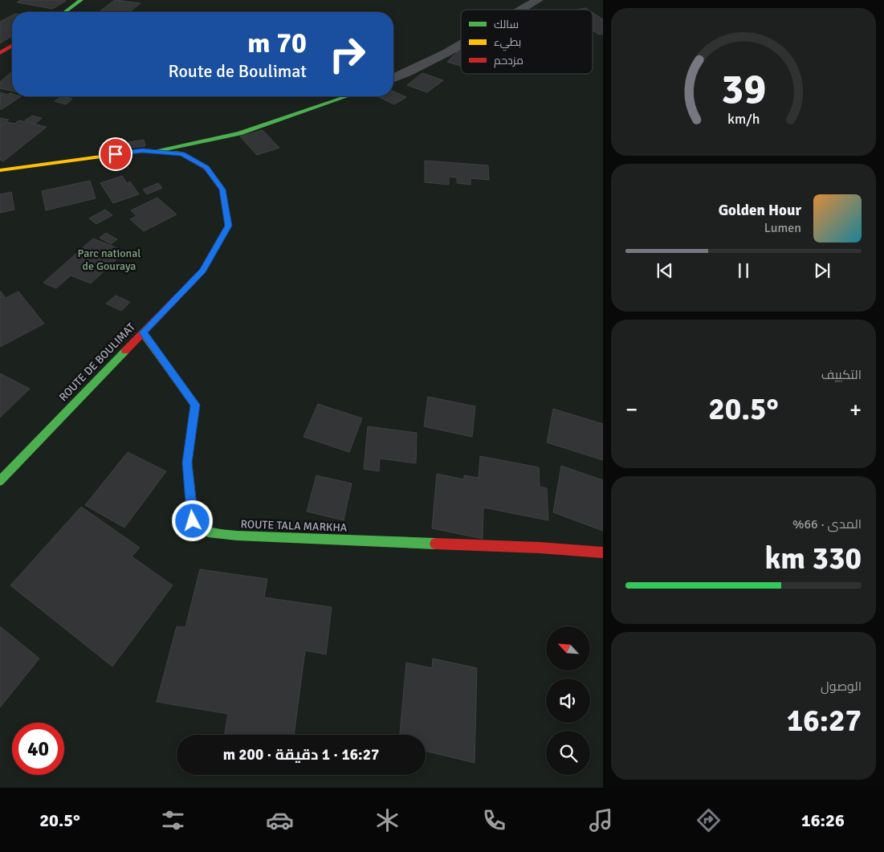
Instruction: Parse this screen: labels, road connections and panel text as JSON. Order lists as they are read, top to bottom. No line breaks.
{"streets":{"main road":["ROUTE DE BOULIMAT","ROUTE TALA MARKHA"]},"crossings":[["ROUTE DE BOULIMAT","ROUTE TALA MARKHA"]],"parks":["Parc national de Gouraya"],"legend":["سالك","بطيء","مزدحم"],"north":"top left","page":{"turn":["70 m","Route de Boulimat"],"song":["Golden Hour","Lumen"],"tile":["التكييف",["المدى · 66%","330 km"],["الوصول","16:27"]],"heat":["−","20.5°","+"],"limit":"40","trip":"16:27 · 1 دقيقة · 200 m","tabs":["16:26","20.5°"],"gauge":["39","km/h"]}}
